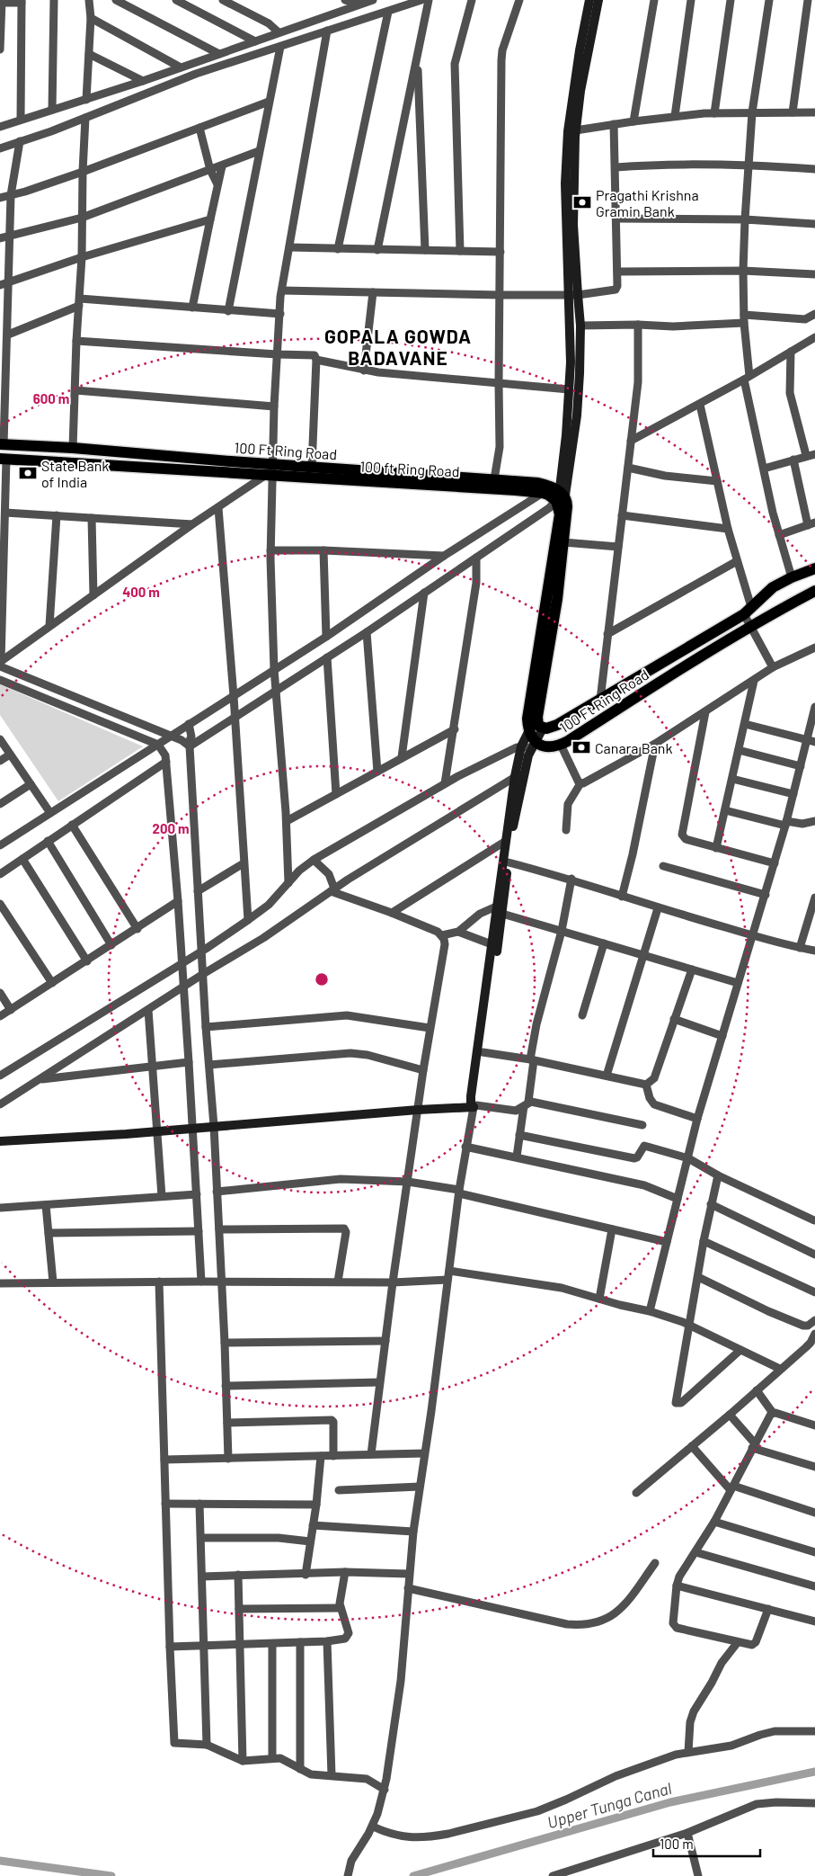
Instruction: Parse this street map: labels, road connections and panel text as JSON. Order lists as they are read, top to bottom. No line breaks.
{"streets":{"main road":["100 Ft Ring Road","100 ft Ring Road"]},"crossings":[["100 Ft Ring Road","100 ft Ring Road"]],"districts":["GOPALA GOWDA BADAVANE"],"water":["Upper Tunga Canal"],"places":{"bank":["Pragathi Krishna Gramin Bank","State Bank of India","Canara Bank"]},"scale_bar":"100 m","rings":["600 m","400 m","200 m"]}
